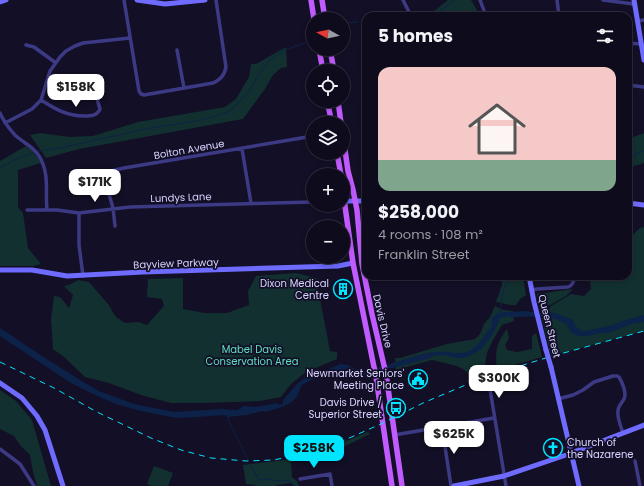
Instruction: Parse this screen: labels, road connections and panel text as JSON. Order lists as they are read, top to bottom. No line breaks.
{"streets":{"main road":["Bayview Parkway","Davis Drive","Queen Street"],"street":["Bolton Avenue","Lundys Lane"]},"crossings":[["Bolton Avenue","Lundys Lane"],["Bayview Parkway","Davis Drive"]],"parks":["Mabel Davis Conservation Area"],"places":{"building":["Dixon Medical Centre"],"public building":["Newmarket Seniors' Meeting Place"],"bus stop":["Davis Drive / Superior Street"],"church":["Church of the Nazarene"]},"north":"left","page":{"map_buttons":["+","−"],"heading":"5 homes","list":[{"name":"$258,000","note":"4 rooms · 108 m² · Franklin Street"}],"price":["$158K","$171K","$300K","$625K","$258K"]}}
